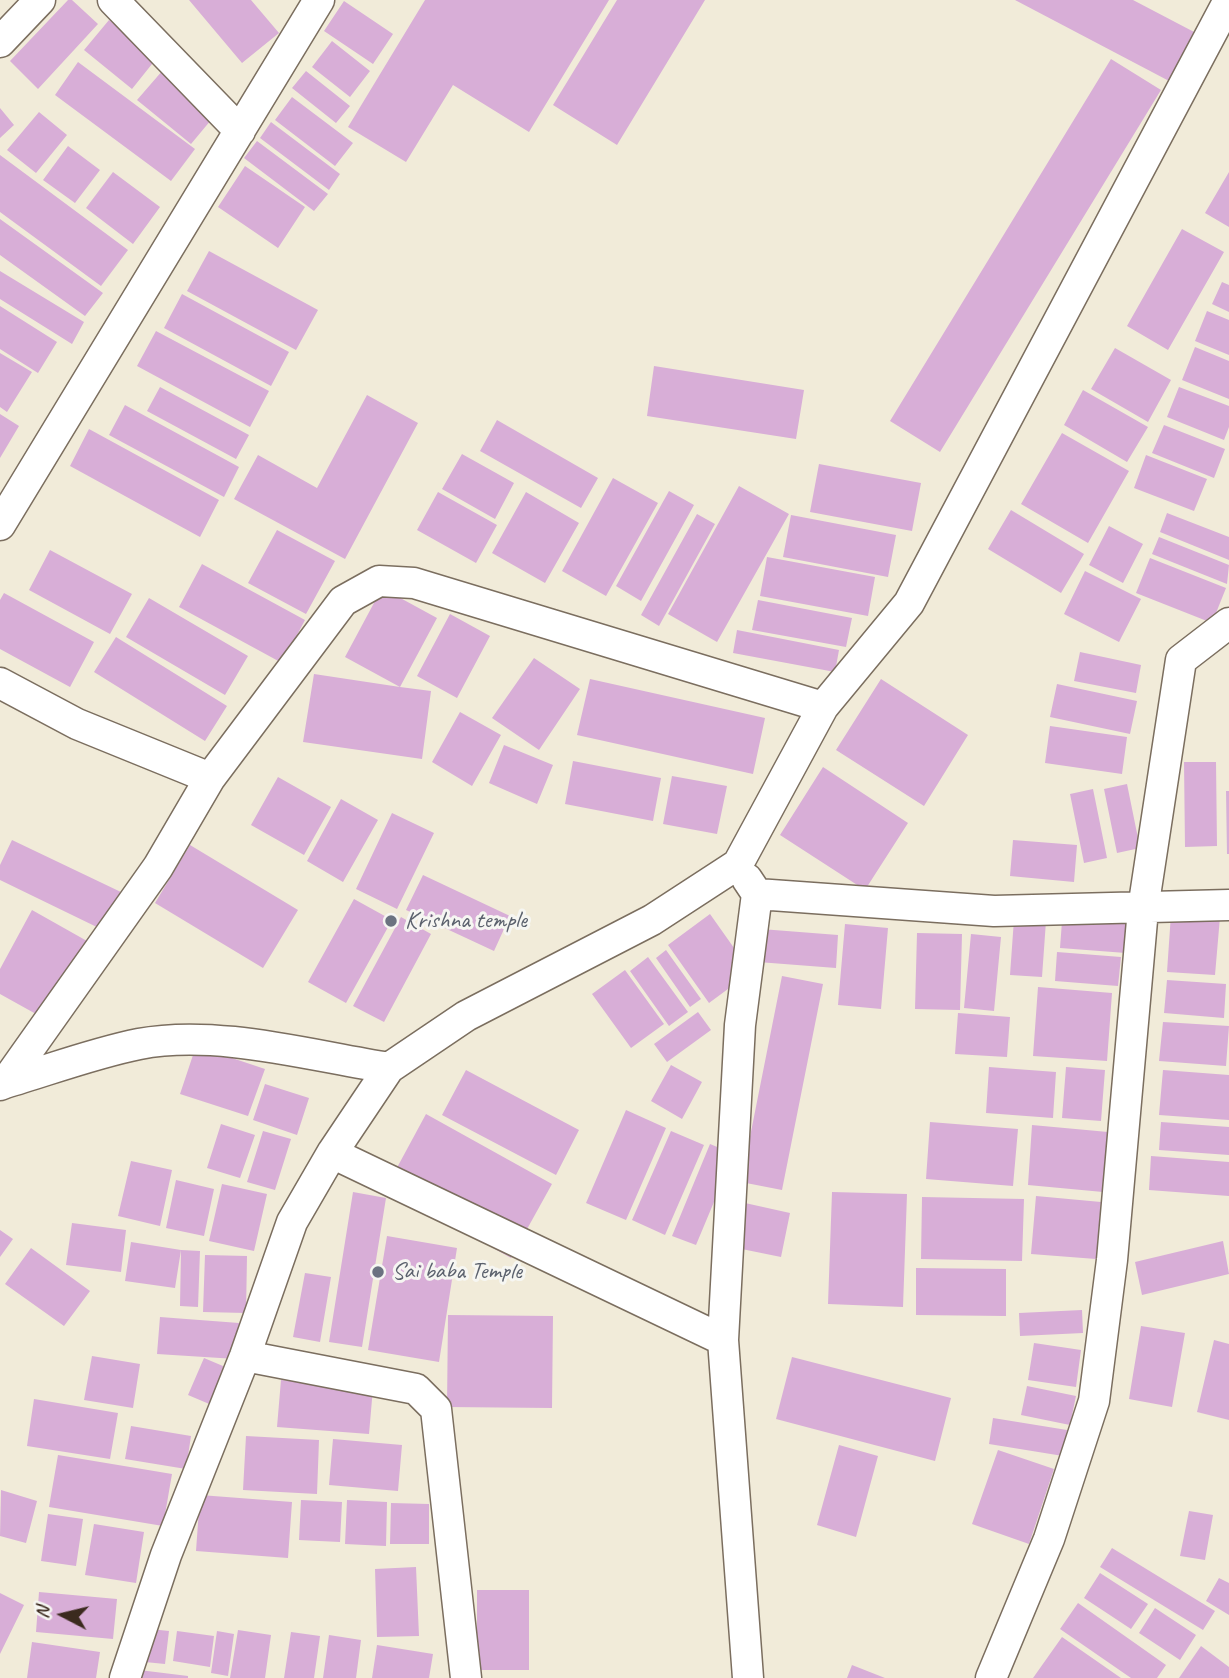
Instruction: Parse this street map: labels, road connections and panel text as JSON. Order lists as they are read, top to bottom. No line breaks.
{"places":["Krishna temple","Sai baba Temple"],"north":"left"}
